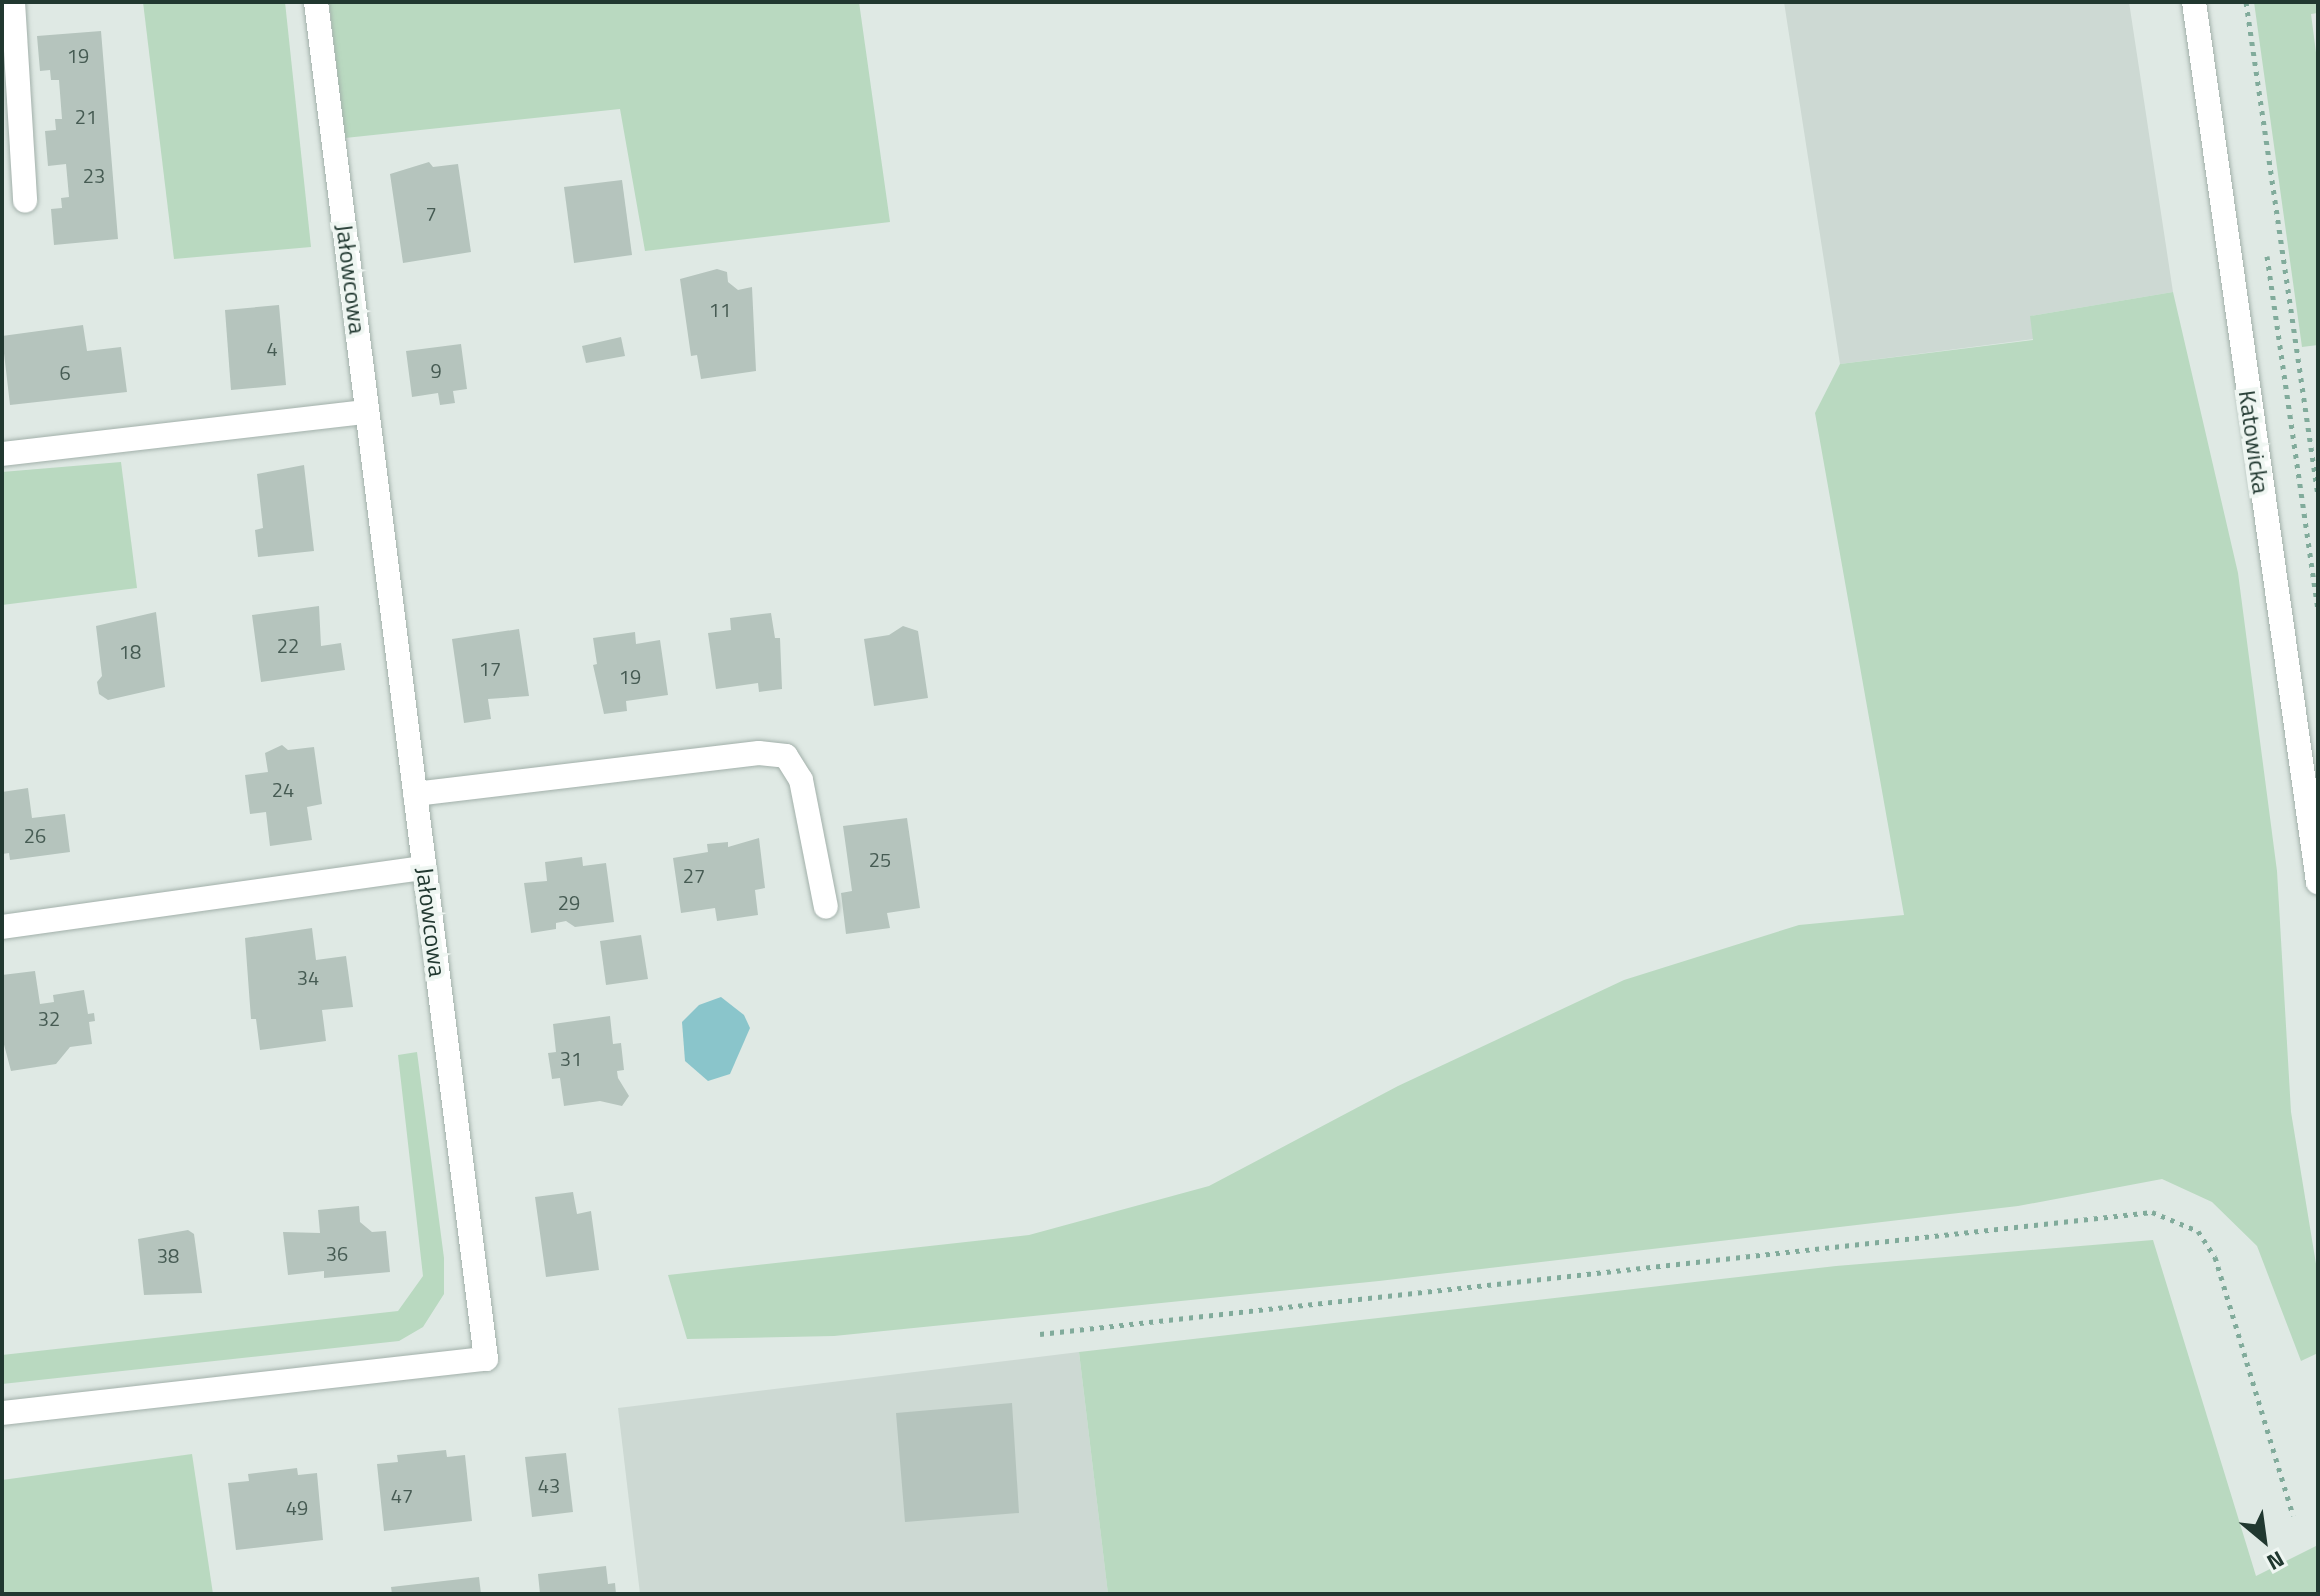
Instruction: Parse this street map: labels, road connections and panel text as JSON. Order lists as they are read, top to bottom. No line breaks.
{"streets":{"street":["Jałowcowa","Katowicka"]},"house_numbers":["19","21","23","7","11","4","9","6","22","18","17","19","24","26","25","27","29","34","32","31","36","38","43","47","49"],"north":"bottom right"}
